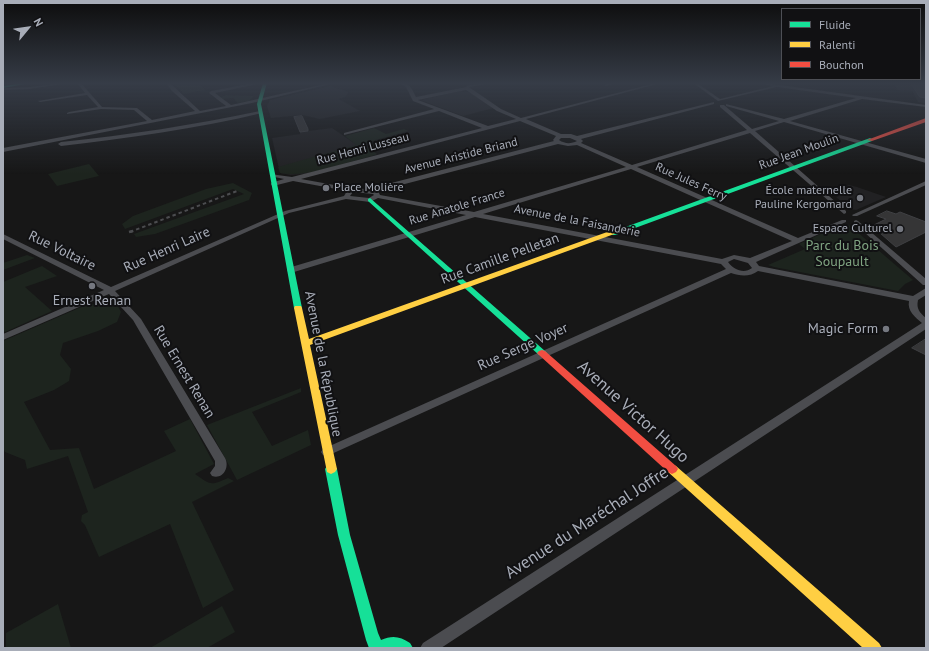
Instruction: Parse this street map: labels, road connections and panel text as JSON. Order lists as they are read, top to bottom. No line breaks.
{"streets":{"street":["Rue Henri Lusseau","Rue Jean Moulin","Avenue Aristide Briand","Rue Jules Ferry","Rue Anatole France","Avenue de la Faisanderie","Rue Henri Laire","Rue Voltaire","Rue Camille Pelletan","Rue Serge Voyer","Avenue de la République","Rue Ernest Renan","Avenue Victor Hugo","Avenue du Maréchal Joffre"]},"crossings":[["Rue Jean Moulin","Rue Jules Ferry"],["Rue Jean Moulin","Rue Camille Pelletan"],["Avenue Aristide Briand","Avenue de la Faisanderie"],["Avenue Aristide Briand","Avenue Victor Hugo"],["Rue Jules Ferry","Rue Anatole France"],["Rue Jules Ferry","Rue Camille Pelletan"],["Rue Anatole France","Avenue de la Faisanderie"],["Rue Anatole France","Avenue de la République"],["Rue Anatole France","Avenue Victor Hugo"],["Avenue de la Faisanderie","Rue Camille Pelletan"],["Avenue de la Faisanderie","Avenue Victor Hugo"],["Rue Henri Laire","Rue Voltaire"],["Rue Henri Laire","Avenue de la République"],["Rue Henri Laire","Rue Ernest Renan"],["Rue Voltaire","Rue Ernest Renan"],["Rue Camille Pelletan","Avenue de la République"],["Rue Camille Pelletan","Avenue Victor Hugo"],["Rue Serge Voyer","Avenue de la République"],["Rue Serge Voyer","Avenue Victor Hugo"],["Avenue Victor Hugo","Avenue du Maréchal Joffre"]],"parks":["Parc du Bois Soupault"],"places":["Place Molière","École maternelle Pauline Kergomard","Espace Culturel","Ernest Renan","Magic Form"],"legend":["Fluide","Ralenti","Bouchon"],"north":"top right"}
